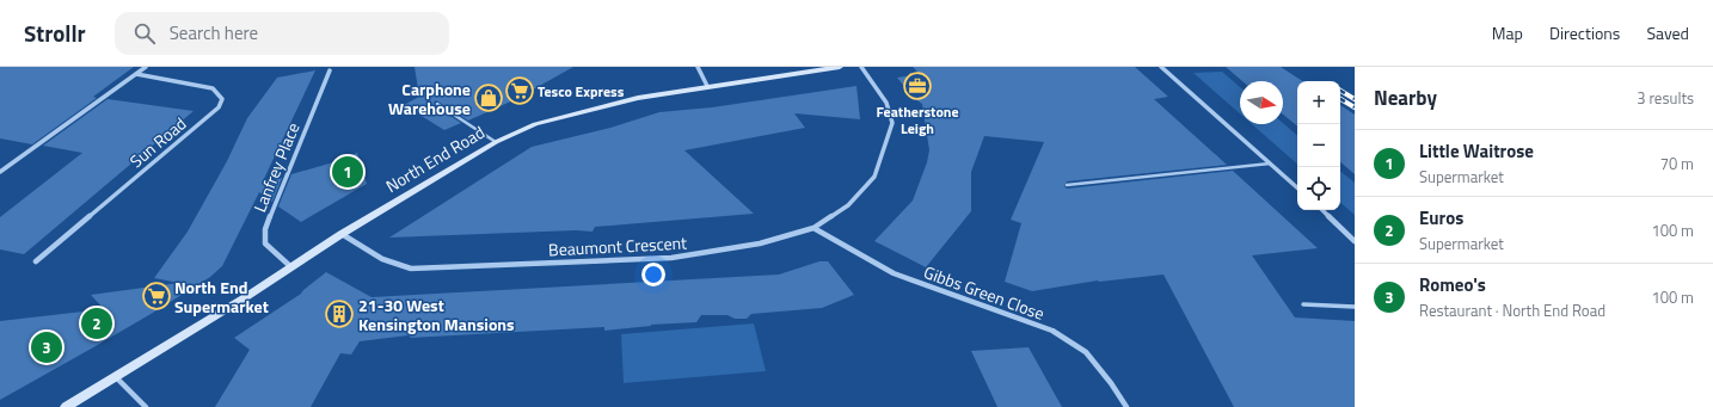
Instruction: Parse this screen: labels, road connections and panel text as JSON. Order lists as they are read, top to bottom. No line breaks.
{"streets":{"main road":["North End Road"],"street":["Sun Road","Lanfrey Place","Beaumont Crescent","Gibbs Green Close"]},"crossings":[["North End Road","Lanfrey Place"],["North End Road","Beaumont Crescent"],["Beaumont Crescent","Gibbs Green Close"]],"places":{"office":["Featherstone Leigh"],"supermarket":["Tesco Express","North End Supermarket"],"shop":["Carphone Warehouse"],"building":["21-30 West Kensington Mansions"]},"north":"right","page":{"header":"Strollr","search":"Search here","nav":["Map","Directions","Saved"],"heading":["Nearby","3 results"],"map_buttons":["+","−"],"list":[{"mark":"1","name":"Little Waitrose","note":"Supermarket","value":"70 m"},{"mark":"2","name":"Euros","note":"Supermarket","value":"100 m"},{"mark":"3","name":"Romeo's","note":"Restaurant · North End Road","value":"100 m"}],"pins":["1","2","3"]}}
